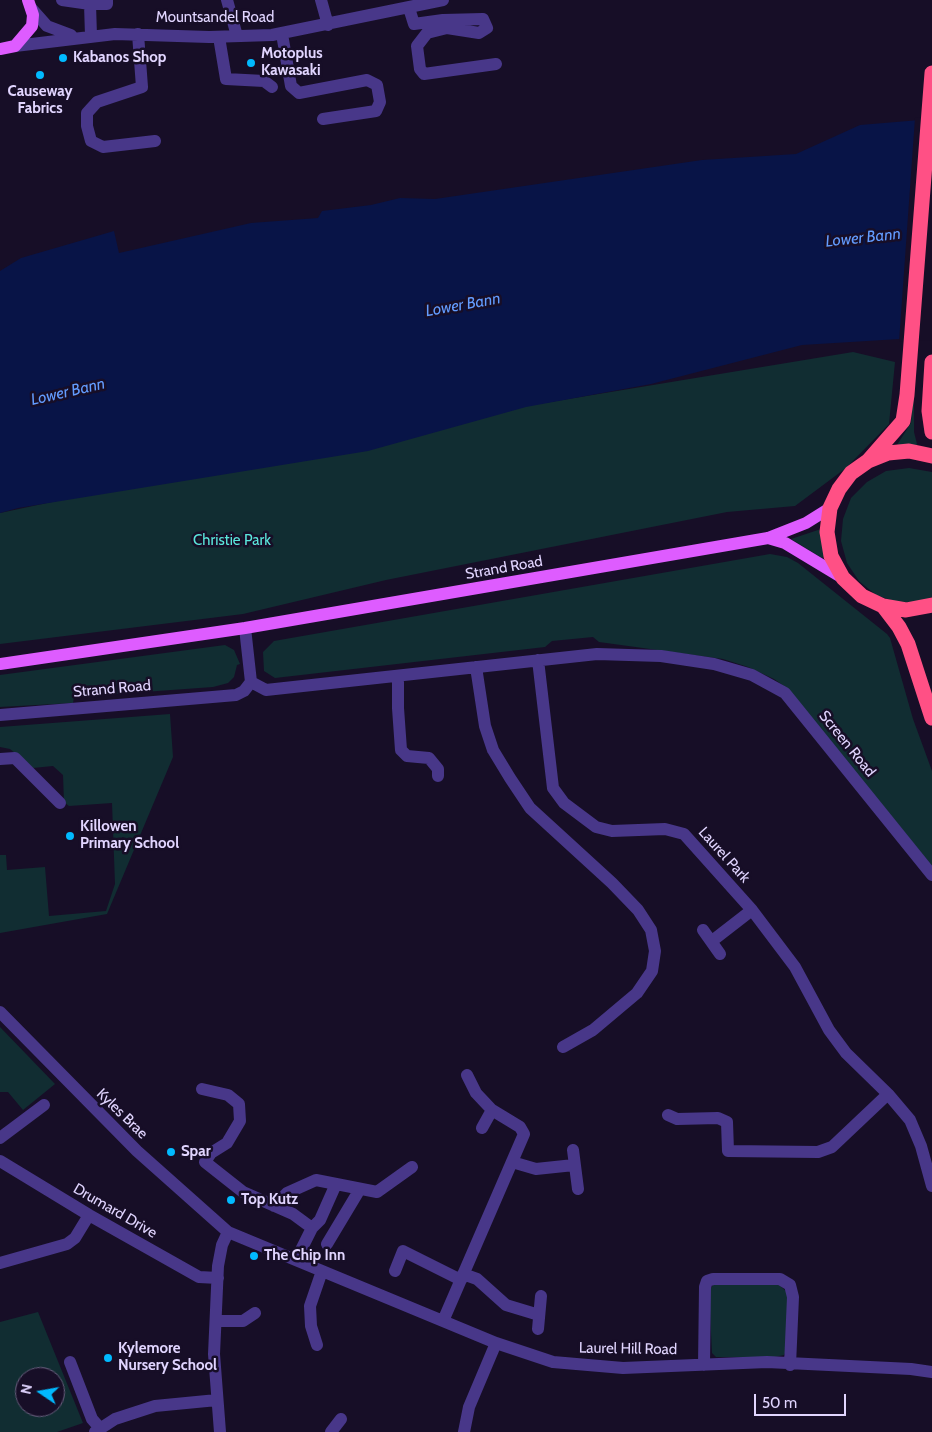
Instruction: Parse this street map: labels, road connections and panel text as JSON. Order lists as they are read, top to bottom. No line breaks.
{"streets":{"main road":["Strand Road"],"street":["Mountsandel Road","Screen Road","Laurel Park","Kyles Brae","Drumard Drive","Laurel Hill Road"]},"crossings":[["Screen Road","Laurel Park"],["Kyles Brae","Laurel Hill Road"]],"water":["Lower Bann"],"parks":["Christie Park"],"places":["Kabanos Shop","Motoplus Kawasaki","Causeway Fabrics","Killowen Primary School","Spar","Top Kutz","The Chip Inn","Kylemore Nursery School"],"scale_bar":"50 m","north":"left"}
